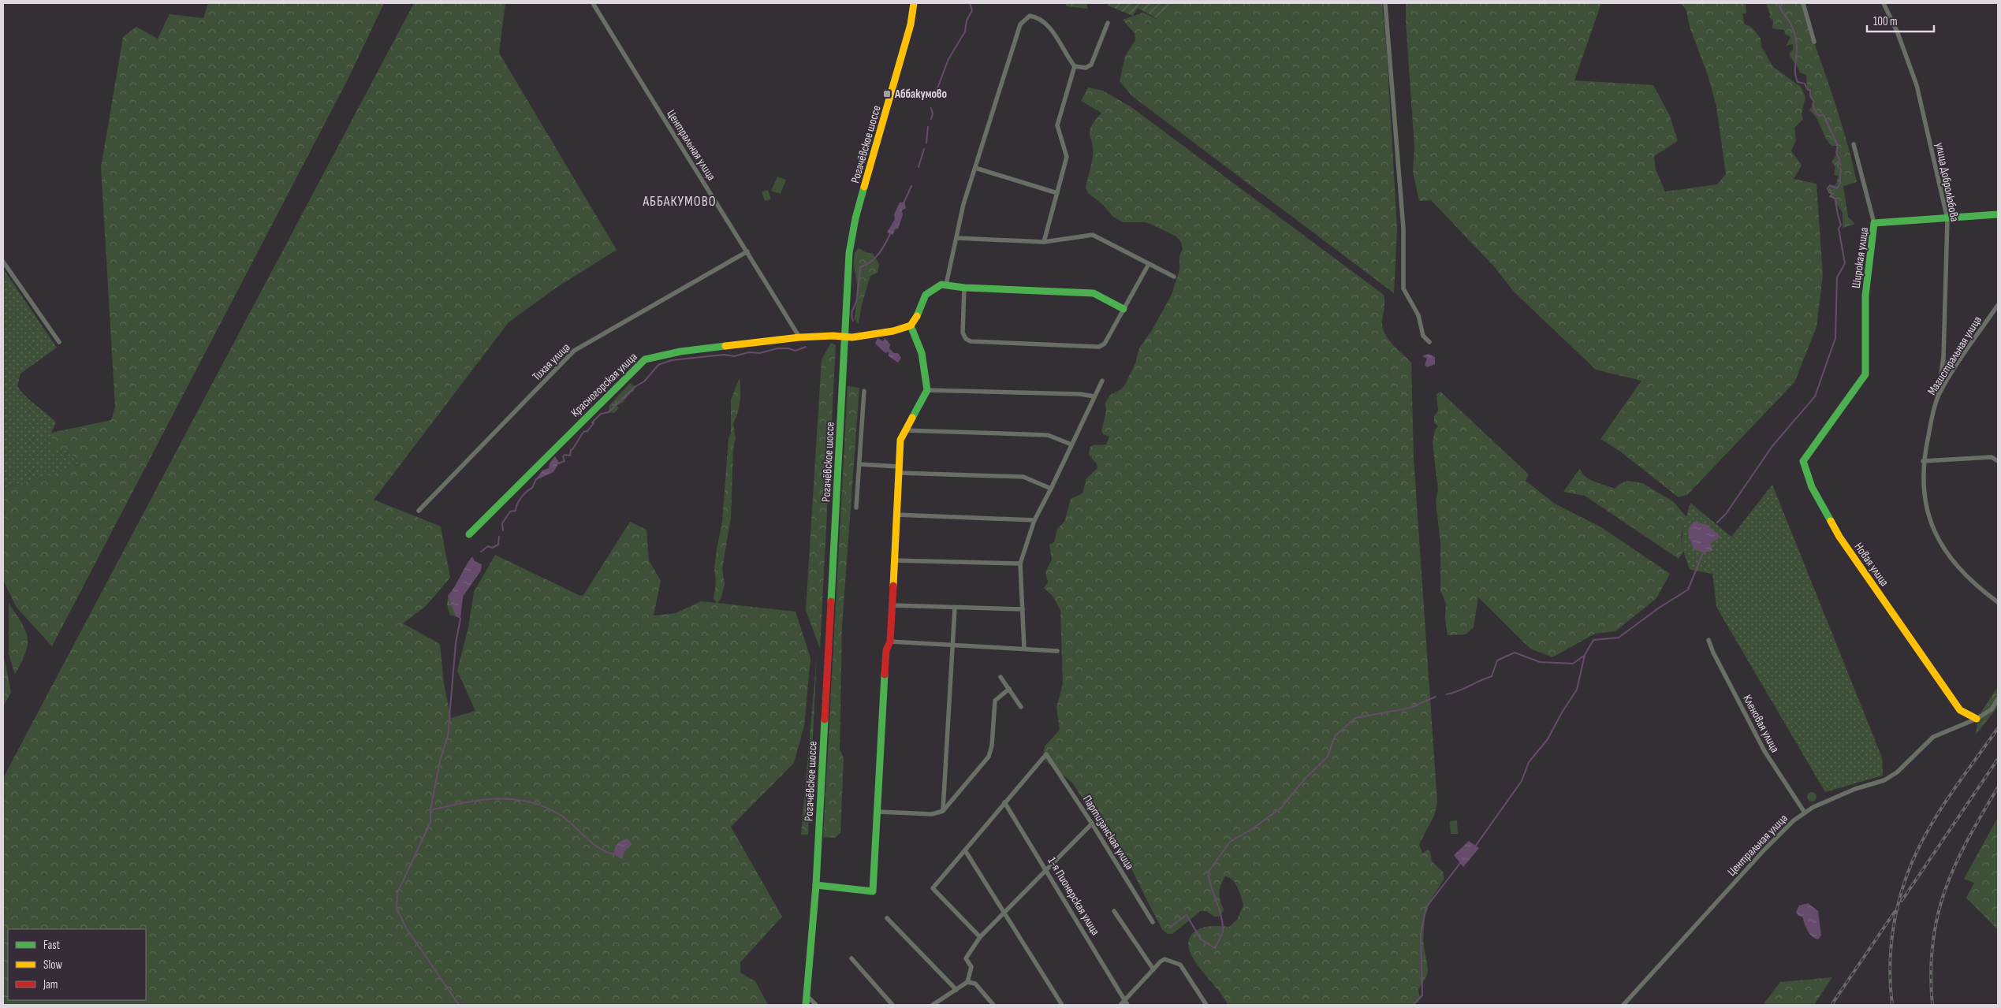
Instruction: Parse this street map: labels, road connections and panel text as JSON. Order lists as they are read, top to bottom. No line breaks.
{"streets":{"street":["Рогачёвское шоссе","Центральная улица","улица Добролюбова","Широкая улица","Магистральная улица","Тихая улица","Красногорская улица","Новая улица","Кленовая улица","Партизанская улица","1-я Пионерская улица"]},"crossings":[["Рогачёвское шоссе","Красногорская улица"],["Центральная улица","Тихая улица"],["Центральная улица","Красногорская улица"],["Центральная улица","Новая улица"],["Центральная улица","Кленовая улица"],["улица Добролюбова","Широкая улица"],["улица Добролюбова","Магистральная улица"],["Широкая улица","Новая улица"],["Партизанская улица","1-я Пионерская улица"]],"districts":["АББАКУМОВО"],"places":{"transit":["Аббакумово"]},"legend":["Fast","Slow","Jam"],"scale_bar":"100 m"}
